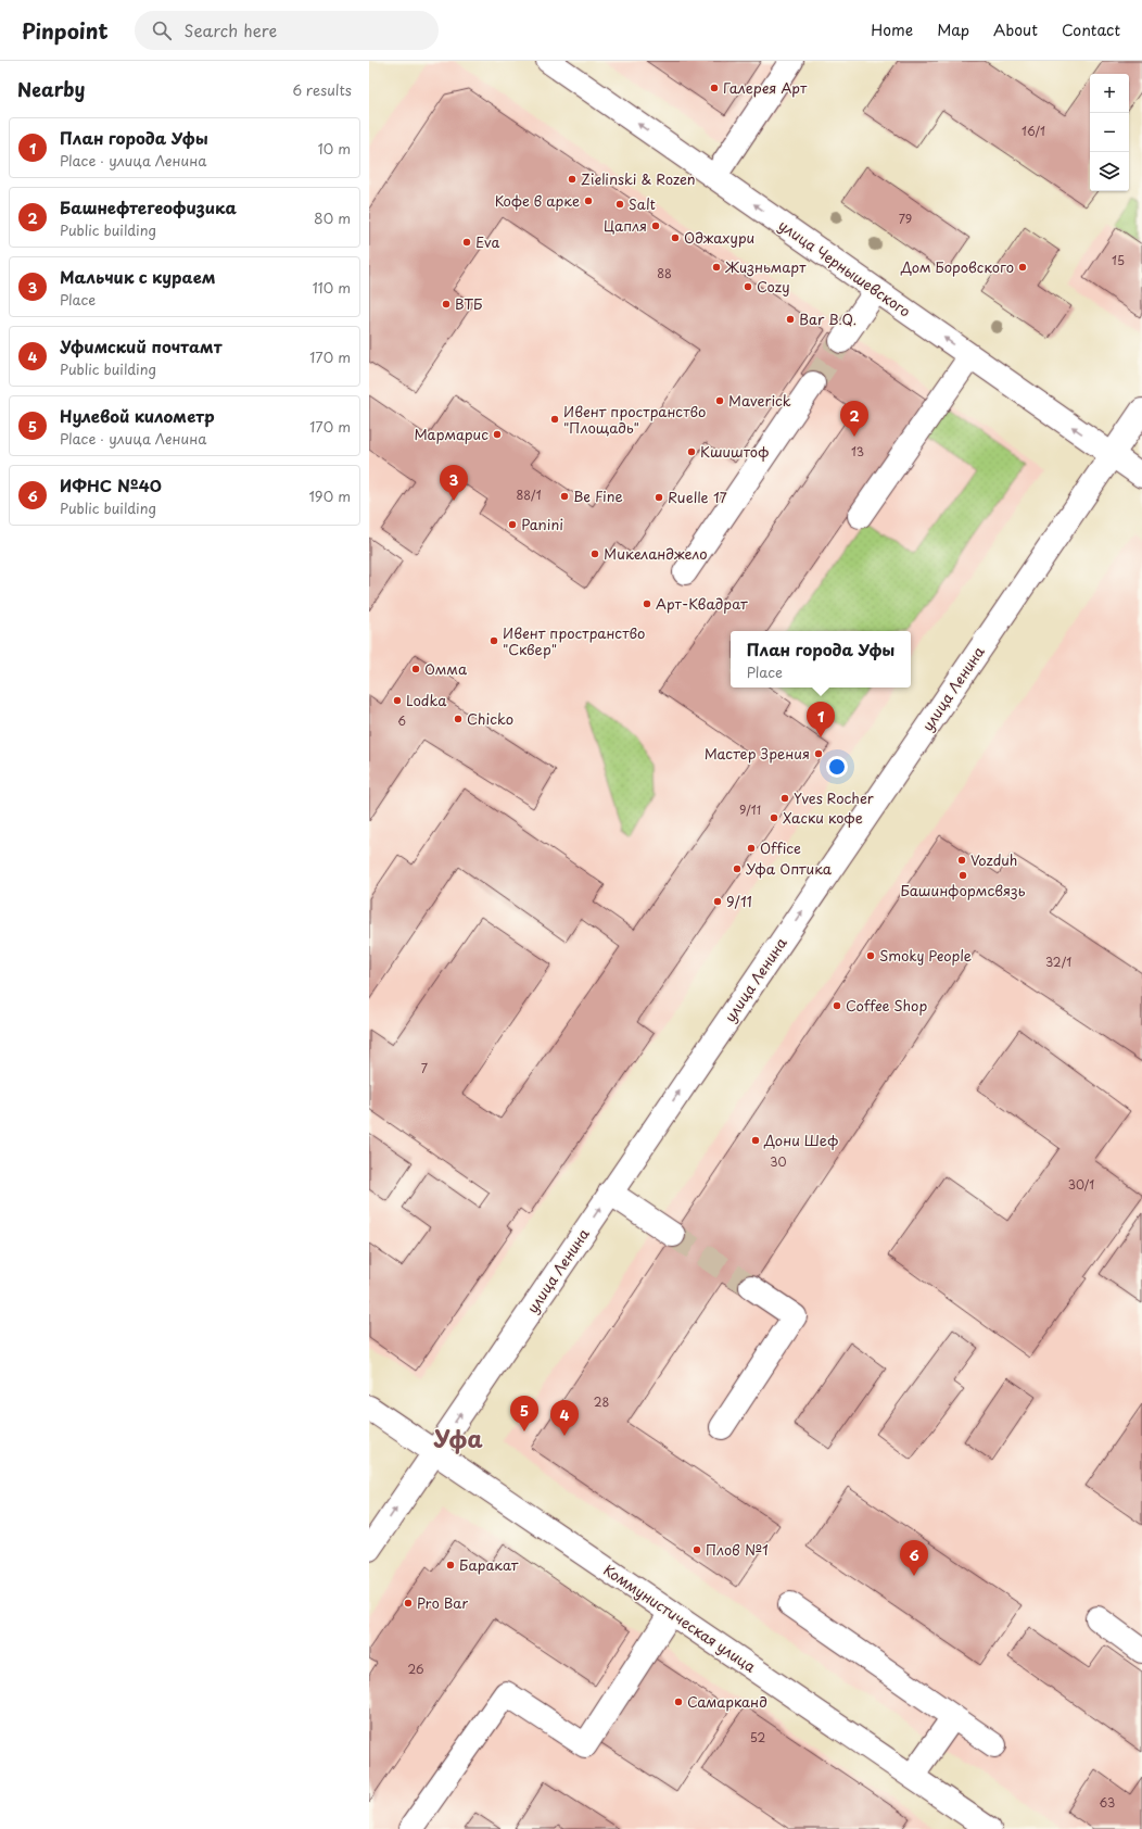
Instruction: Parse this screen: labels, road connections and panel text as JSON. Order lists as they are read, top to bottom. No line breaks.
{"streets":{"main road":["улица Чернышевского","улица Ленина","Коммунистическая улица"]},"crossings":[["улица Чернышевского","улица Ленина"],["улица Ленина","Коммунистическая улица"]],"one_way":["улица Чернышевского","улица Ленина"],"districts":["Уфа"],"places":["Галерея Арт","Zielinski & Rozen","Кофе в арке","Salt","Цапля","Оджахури","Eva","Жизньмарт","Дом Боровского","Cozy","ВТБ","Bar B.Q.","Maverick","Ивент пространство \"Площадь\"","Мармарис","Кшиштоф","Be Fine","Ruelle 17","Panini","Микеланджело","Арт-Квадрат","Ивент пространство \"Сквер\"","Омма","Lodka","Chicko","Мастер Зрения","Yves Rocher","Хаски кофе","Office","Vozduh","Уфа Оптика","Башинформсвязь","9/11","Smoky People","Coffee Shop","Дони Шеф","Плов №1","Баракат","Pro Bar","Самарканд"],"house_numbers":["16/1","79","15","88","13","88/1","6","9/11","32/1","7","30","30/1","28","26","52","63"],"page":{"header":"Pinpoint","search":"Search here","nav":["Home","Map","About","Contact"],"heading":["Nearby","6 results"],"map_buttons":["+","−"],"list":[{"mark":"1","name":"План города Уфы","note":"Place · улица Ленина","value":"10 m"},{"mark":"2","name":"Башнефтегеофизика","note":"Public building","value":"80 m"},{"mark":"3","name":"Мальчик с кураем","note":"Place","value":"110 m"},{"mark":"4","name":"Уфимский почтамт","note":"Public building","value":"170 m"},{"mark":"5","name":"Нулевой километр","note":"Place · улица Ленина","value":"170 m"},{"mark":"6","name":"ИФНС №40","note":"Public building","value":"190 m"}],"pins":["2","3","1","5","4","6"],"popup":["План города Уфы","Place"]}}
